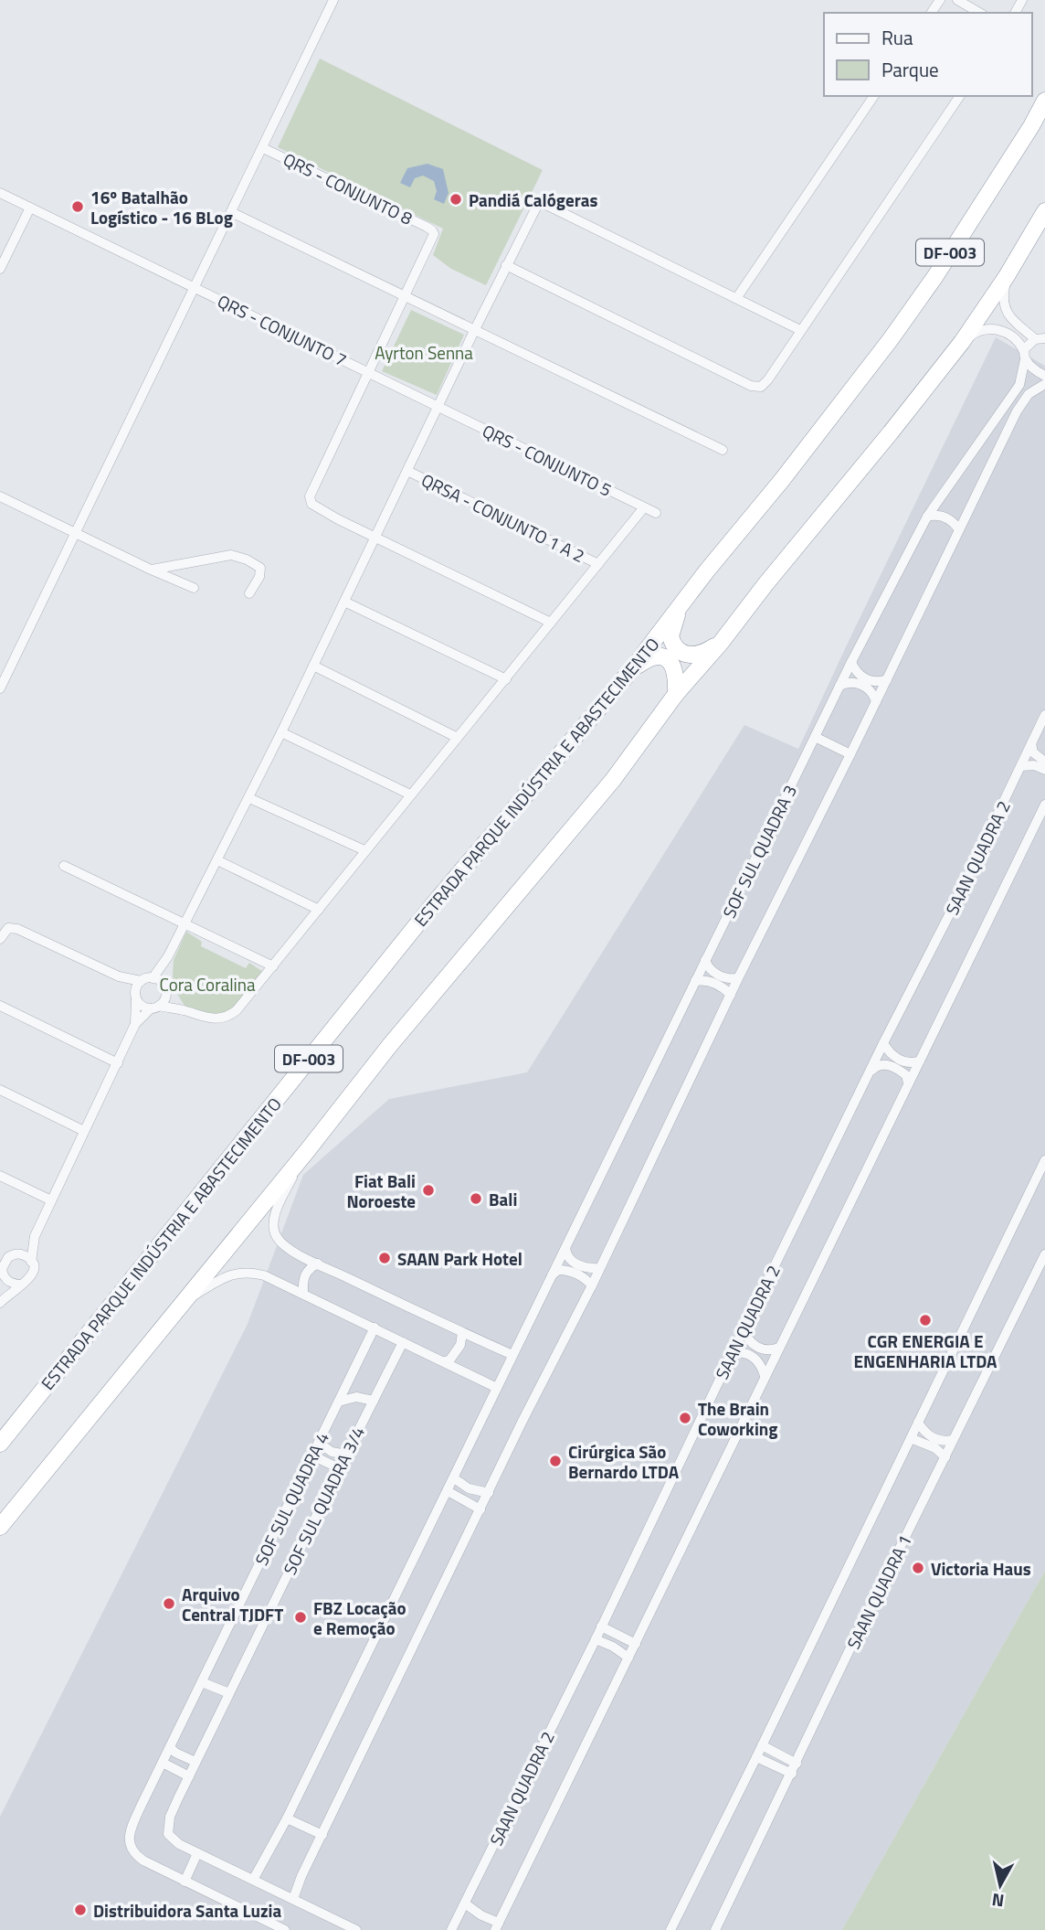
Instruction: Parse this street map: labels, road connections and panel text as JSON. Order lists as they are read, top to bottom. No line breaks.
{"streets":{"highway":["DF-003","ESTRADA PARQUE INDÚSTRIA E ABASTECIMENTO"],"street":["QRS - CONJUNTO 8","QRS - CONJUNTO 7","QRS - CONJUNTO 5","QRSA - CONJUNTO 1 A 2","SOF SUL QUADRA 3","SAAN QUADRA 2","SOF SUL QUADRA 4","SOF SUL QUADRA 3/4","SAAN QUADRA 1"]},"crossings":[["QRS - CONJUNTO 7","QRS - CONJUNTO 5"]],"parks":["Ayrton Senna","Cora Coralina"],"places":["Pandiá Calógeras","16º Batalhão Logístico - 16 BLog","Fiat Bali Noroeste","Bali","SAAN Park Hotel","CGR ENERGIA E ENGENHARIA LTDA","The Brain Coworking","Cirúrgica São Bernardo LTDA","Victoria Haus","Arquivo Central TJDFT","FBZ Locação e Remoção","Distribuidora Santa Luzia"],"legend":["Rua","Parque"],"north":"bottom"}
